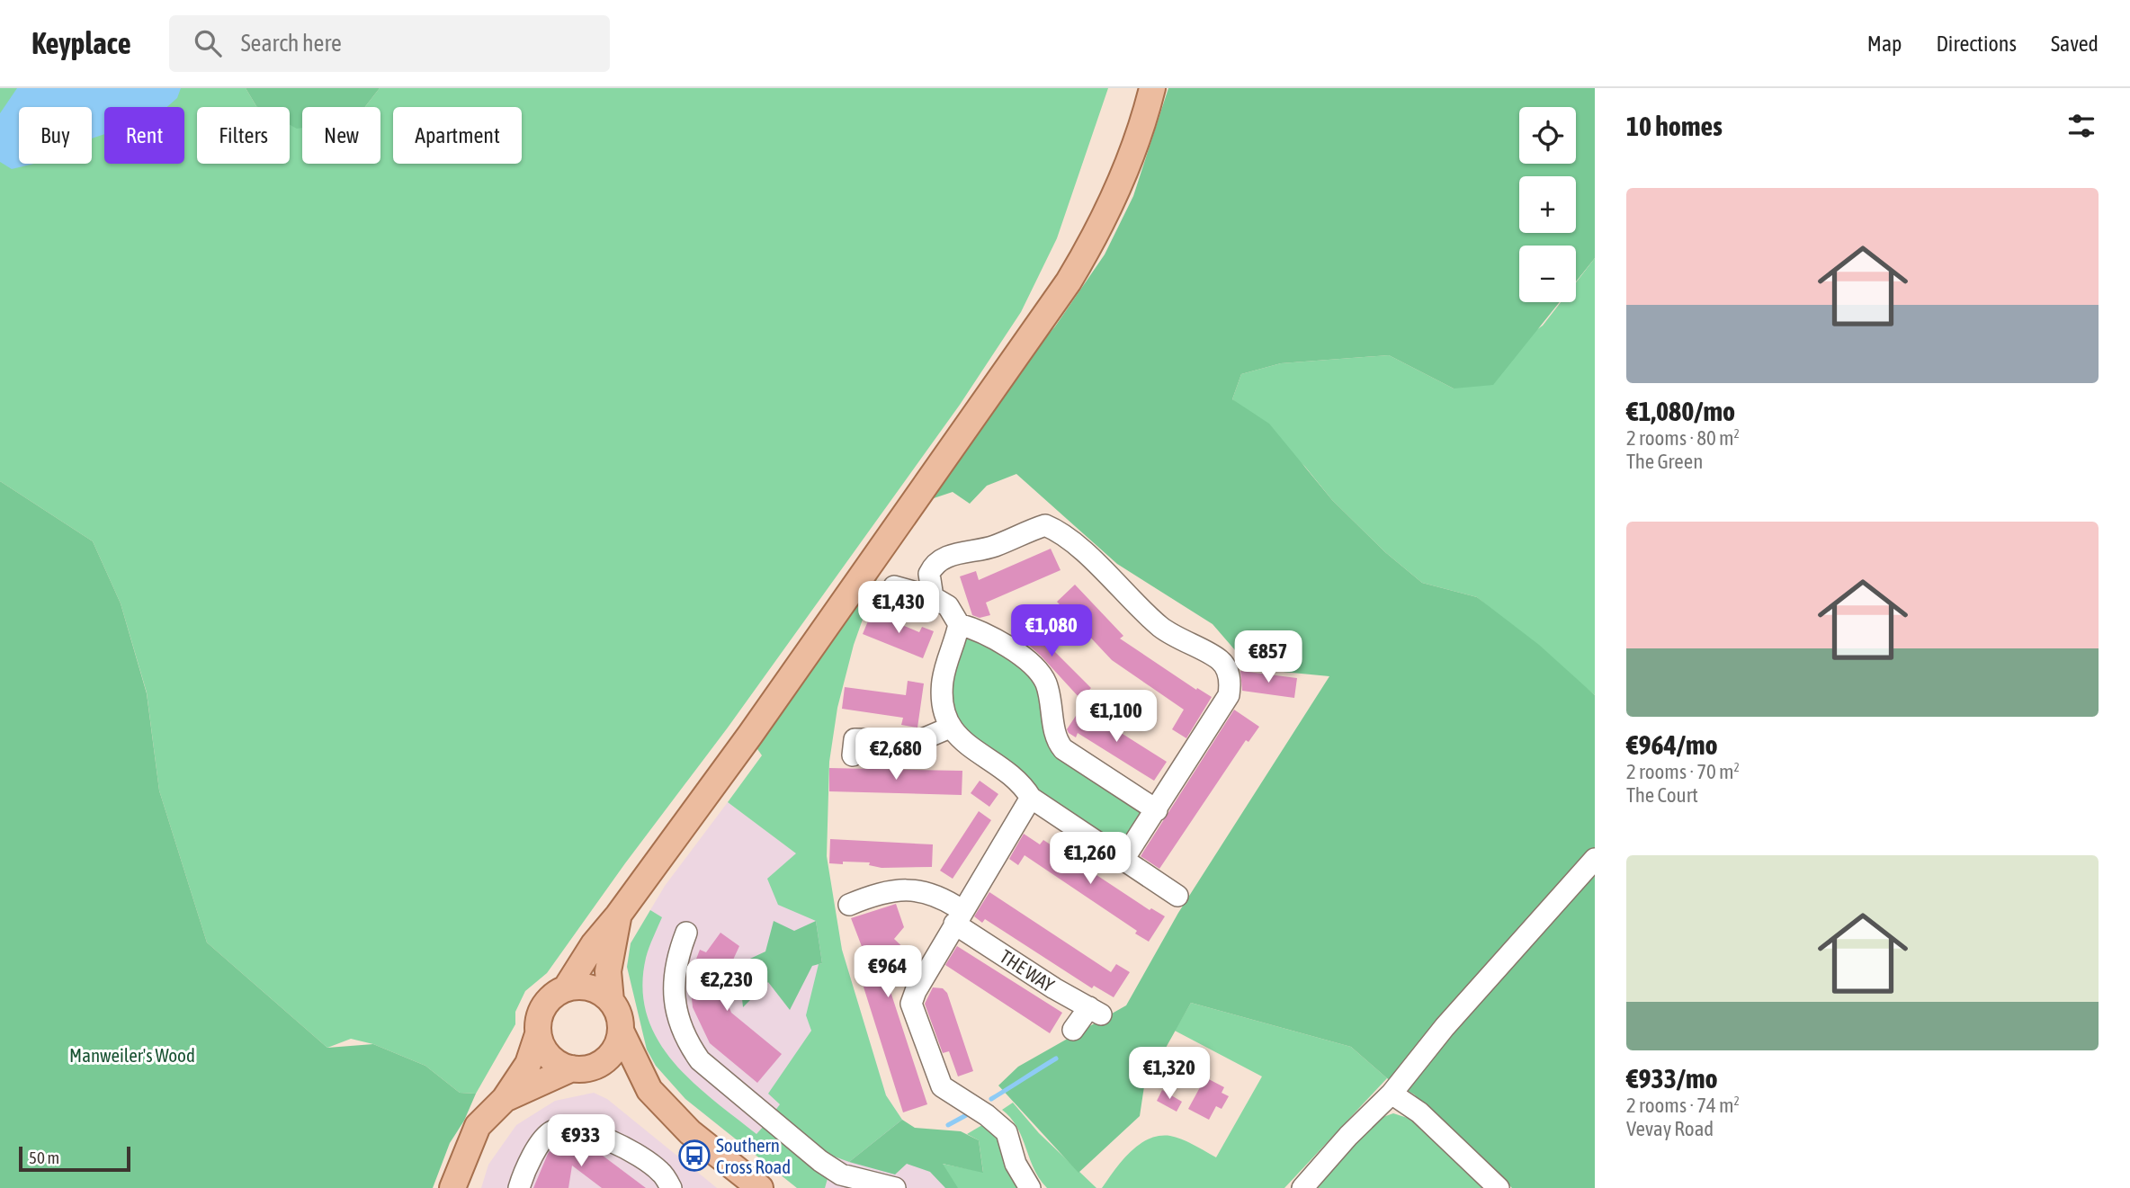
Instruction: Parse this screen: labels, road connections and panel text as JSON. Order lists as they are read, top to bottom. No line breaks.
{"streets":{"street":["THE WAY"]},"parks":["Manweiler's Wood"],"places":{"bus stop":["Southern Cross Road"]},"scale_bar":"50 m","page":{"header":"Keyplace","search":"Search here","nav":["Map","Directions","Saved"],"heading":"10 homes","map_buttons":["+","−"],"chip":["Buy","Rent","Filters","New","Apartment"],"list":[{"name":"€1,080/mo","note":"2 rooms · 80 m² · The Green"},{"name":"€964/mo","note":"2 rooms · 70 m² · The Court"},{"name":"€933/mo","note":"2 rooms · 74 m² · Vevay Road"}],"price":["€1,430","€1,080","€857","€1,100","€2,680","€1,260","€964","€2,230","€1,320","€933"],"scale":"50 m"}}
